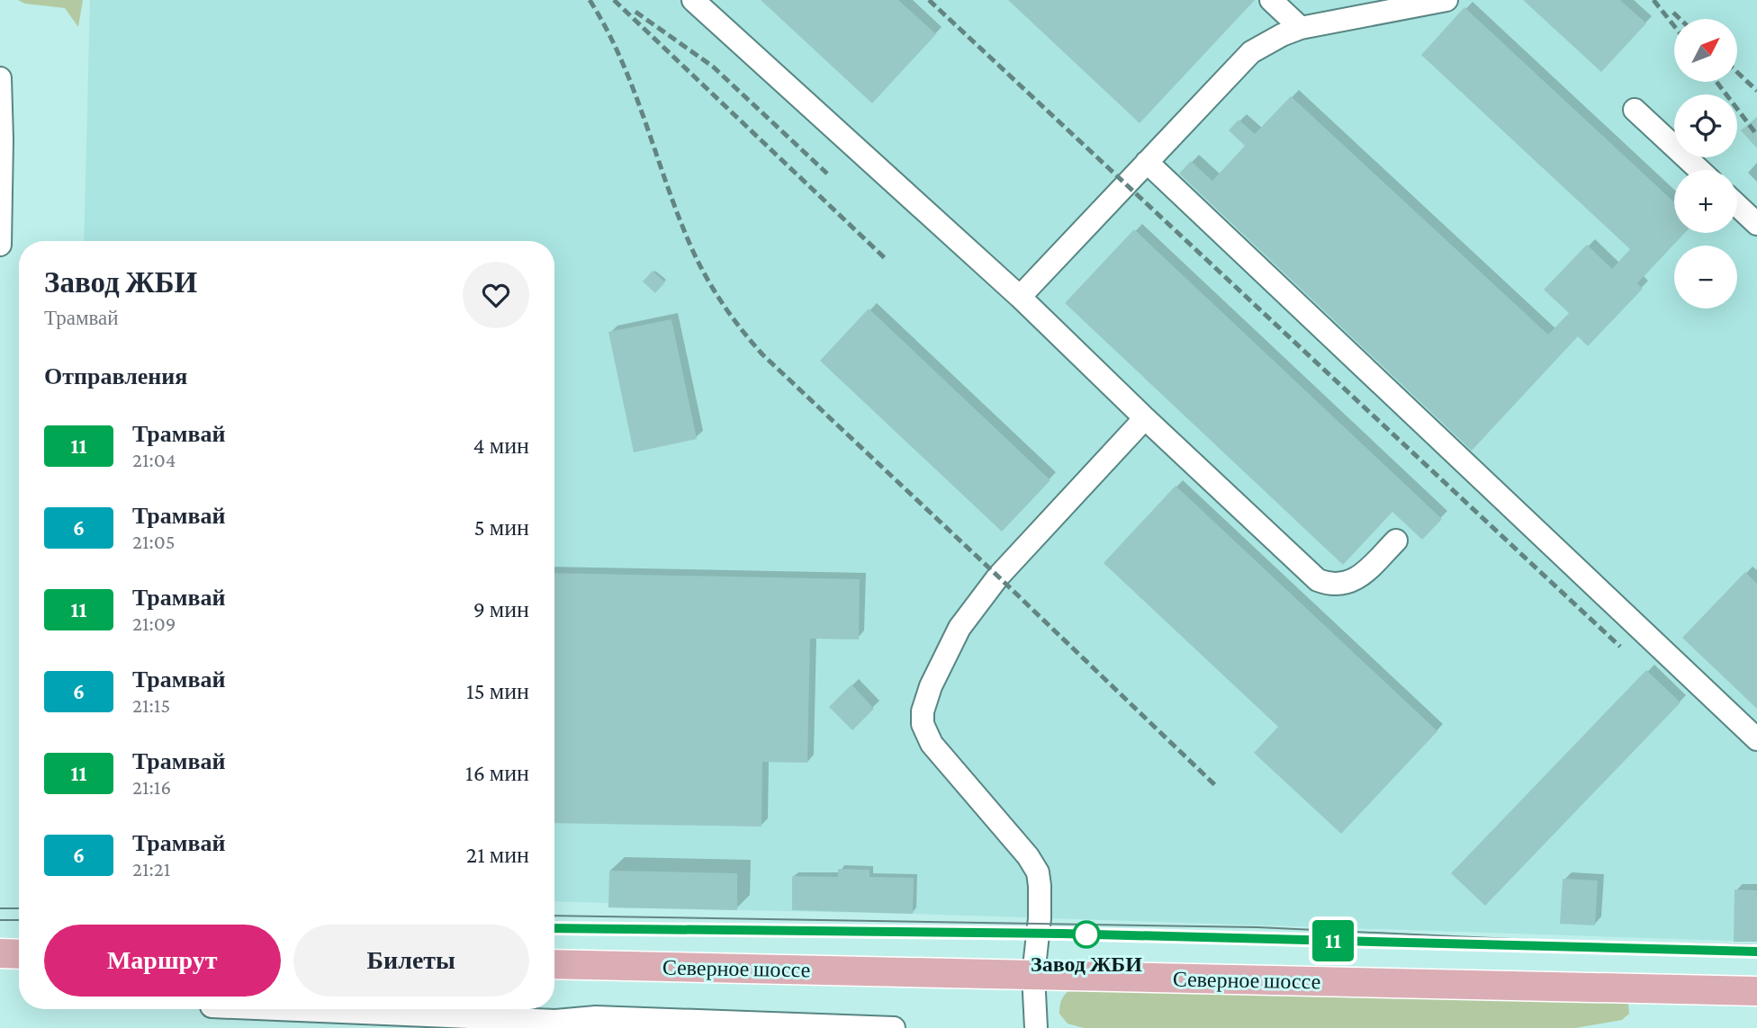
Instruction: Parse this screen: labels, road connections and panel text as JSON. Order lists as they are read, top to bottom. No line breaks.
{"streets":{"main road":["Северное шоссе"]},"places":["Завод ЖБИ"],"lines":["tram line 11"],"north":"top right","page":{"on_map":"11","map_buttons":["+","−"],"heading":[["Завод ЖБИ","Трамвай"],"Отправления"],"list":[{"mark":"11","name":"Трамвай","note":"21:04","value":"4 мин"},{"mark":"6","name":"Трамвай","note":"21:05","value":"5 мин"},{"mark":"11","name":"Трамвай","note":"21:09","value":"9 мин"},{"mark":"6","name":"Трамвай","note":"21:15","value":"15 мин"},{"mark":"11","name":"Трамвай","note":"21:16","value":"16 мин"},{"mark":"6","name":"Трамвай","note":"21:21","value":"21 мин"}],"buttons":["Маршрут","Билеты"]}}
